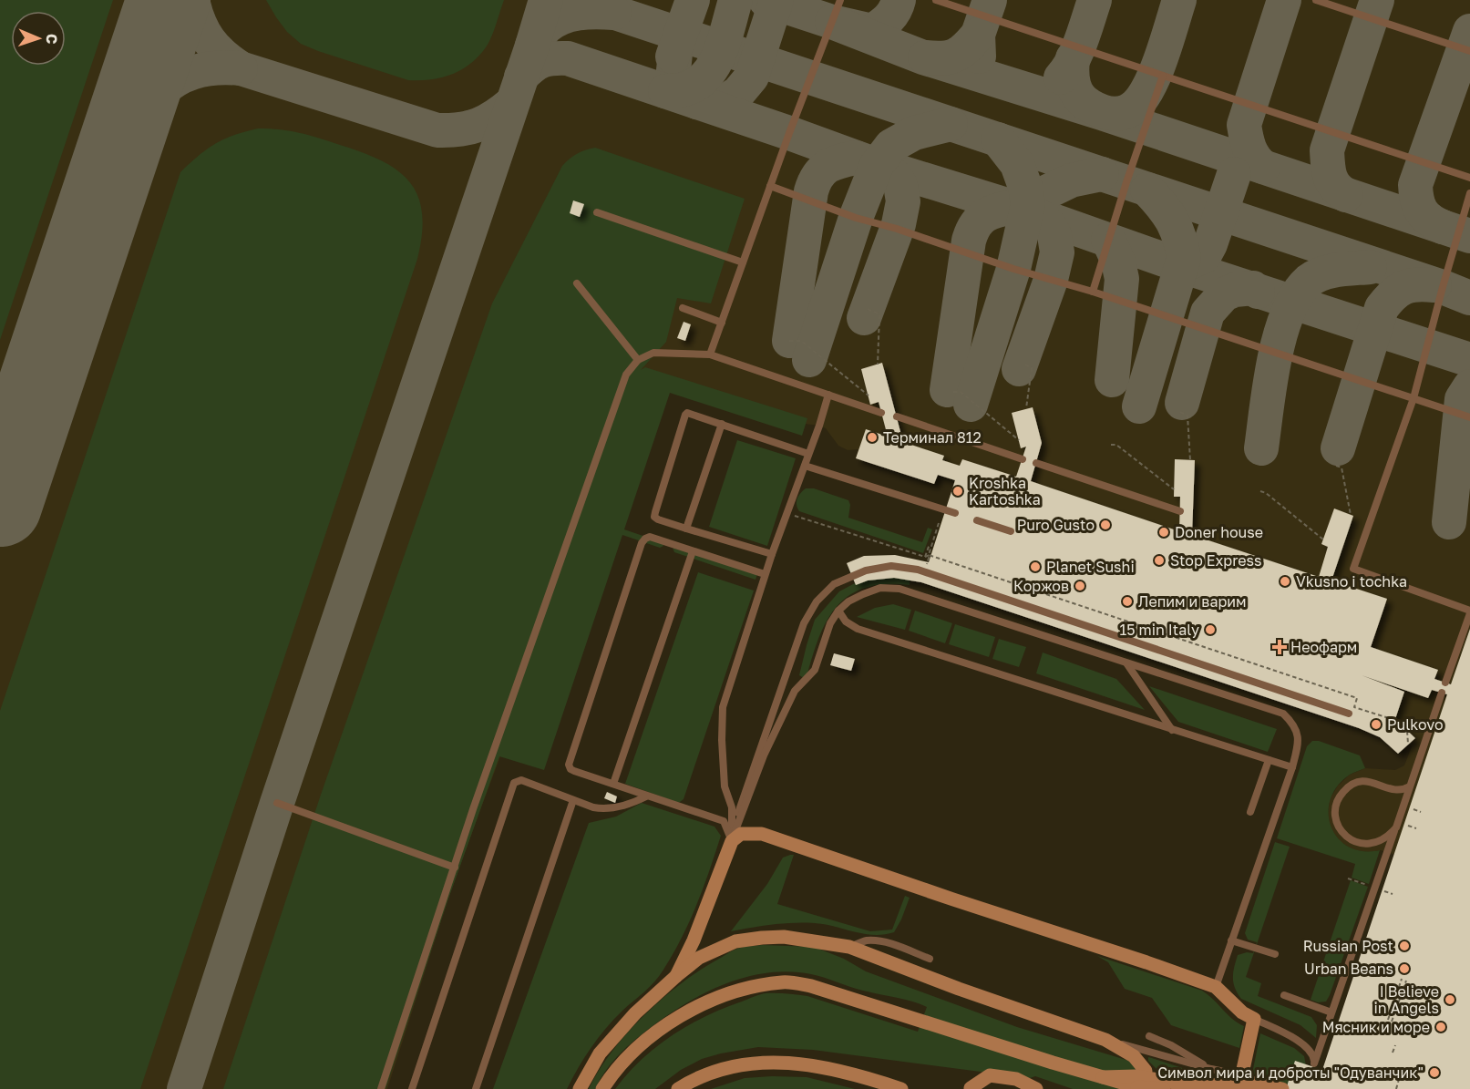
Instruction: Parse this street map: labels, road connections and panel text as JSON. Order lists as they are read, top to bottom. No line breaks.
{"places":{"other":["Терминал 812","Kroshka Kartoshka","Puro Gusto","Doner house","Stop Express","Planet Sushi","Vkusno i tochka","Коржов","Лепим и варим","15 min Italy","Pulkovo","Russian Post","Urban Beans","I Believe in Angels","Мясник и море","Символ мира и доброты \"Одуванчик\""],"health":["Неофарм"]},"north":"right"}
